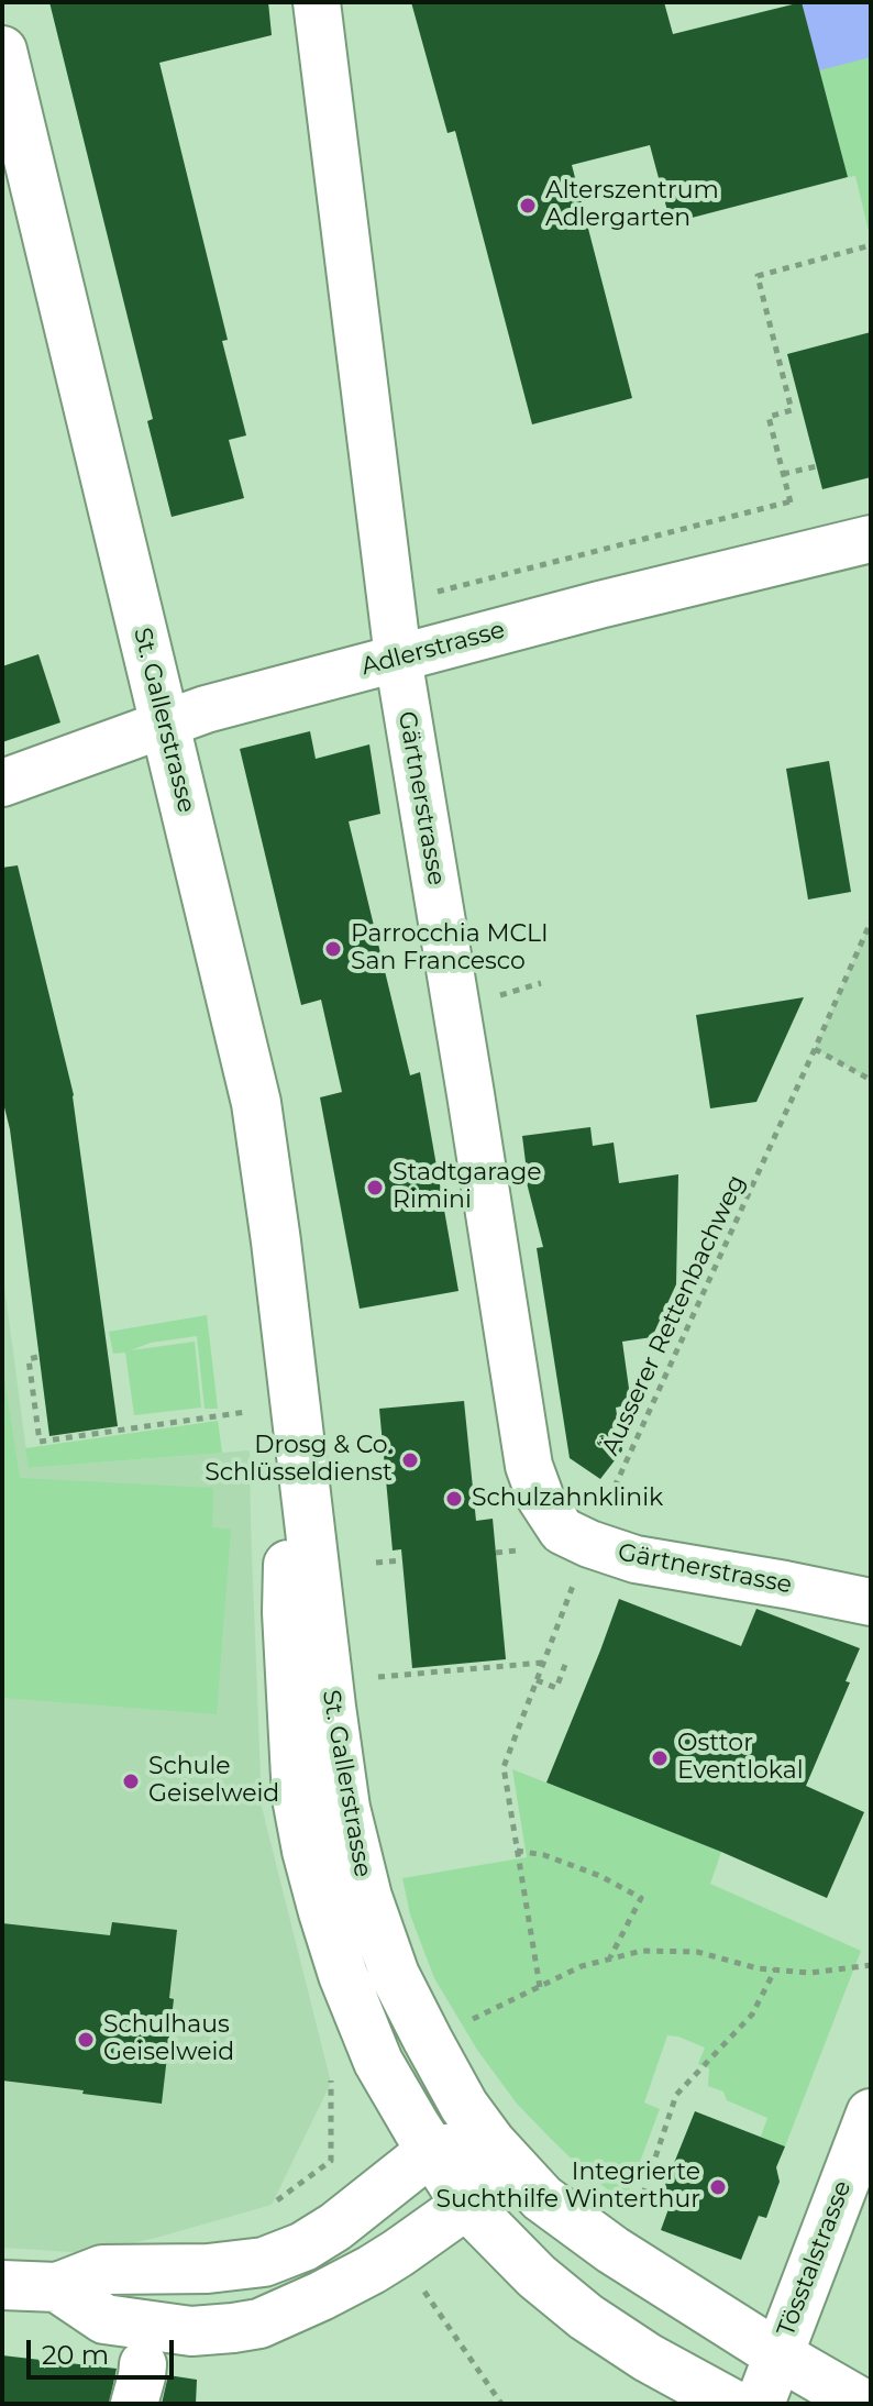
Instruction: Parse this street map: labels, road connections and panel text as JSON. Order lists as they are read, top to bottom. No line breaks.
{"streets":{"main road":["St. Gallerstrasse","Tösstalstrasse"],"street":["Adlerstrasse","Gärtnerstrasse"],"path":["Äusserer Rettenbachweg"]},"crossings":[["Adlerstrasse","St. Gallerstrasse"],["Adlerstrasse","Gärtnerstrasse"],["St. Gallerstrasse","Tösstalstrasse"],["Gärtnerstrasse","Äusserer Rettenbachweg"]],"places":["Alterszentrum Adlergarten","Parrocchia MCLI San Francesco","Stadtgarage Rimini","Drosg & Co. Schlüsseldienst","Schulzahnklinik","Osttor Eventlokal","Schule Geiselweid","Schulhaus Geiselweid","Integrierte Suchthilfe Winterthur"],"scale_bar":"20 m"}
